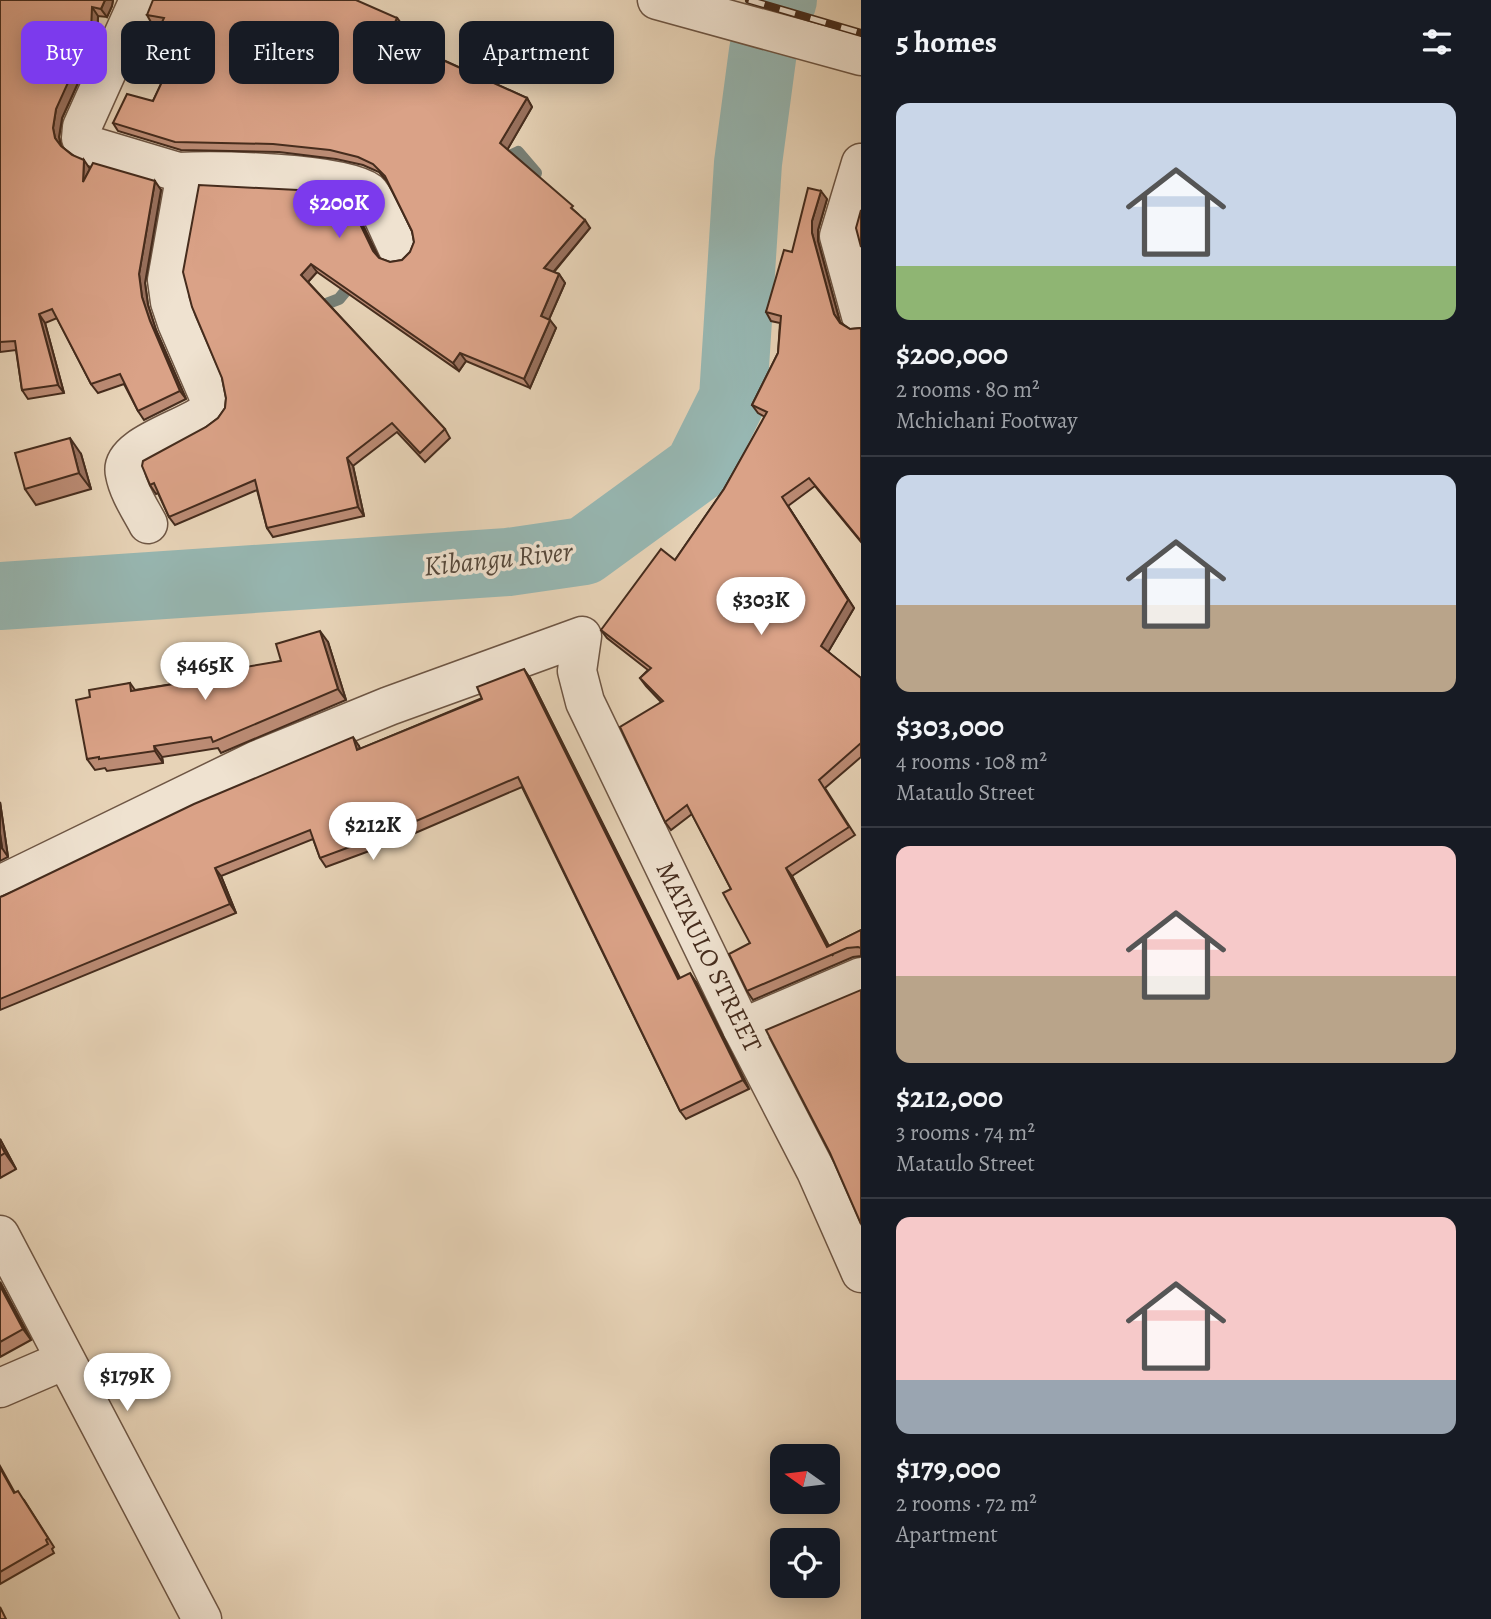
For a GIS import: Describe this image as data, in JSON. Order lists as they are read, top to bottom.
{
  "streets": {
    "street": ["MATAULO STREET"]
  },
  "water": ["Kibangu River"],
  "north": "left",
  "page": {
    "heading": "5 homes",
    "chip": [
      "Buy",
      "Rent",
      "Filters",
      "New",
      "Apartment"
    ],
    "list": [
      {
        "name": "$200,000",
        "note": "2 rooms · 80 m² · Mchichani Footway"
      },
      {
        "name": "$303,000",
        "note": "4 rooms · 108 m² · Mataulo Street"
      },
      {
        "name": "$212,000",
        "note": "3 rooms · 74 m² · Mataulo Street"
      },
      {
        "name": "$179,000",
        "note": "2 rooms · 72 m² · Apartment"
      }
    ],
    "price": [
      "$200K",
      "$303K",
      "$465K",
      "$212K",
      "$179K"
    ]
  }
}
